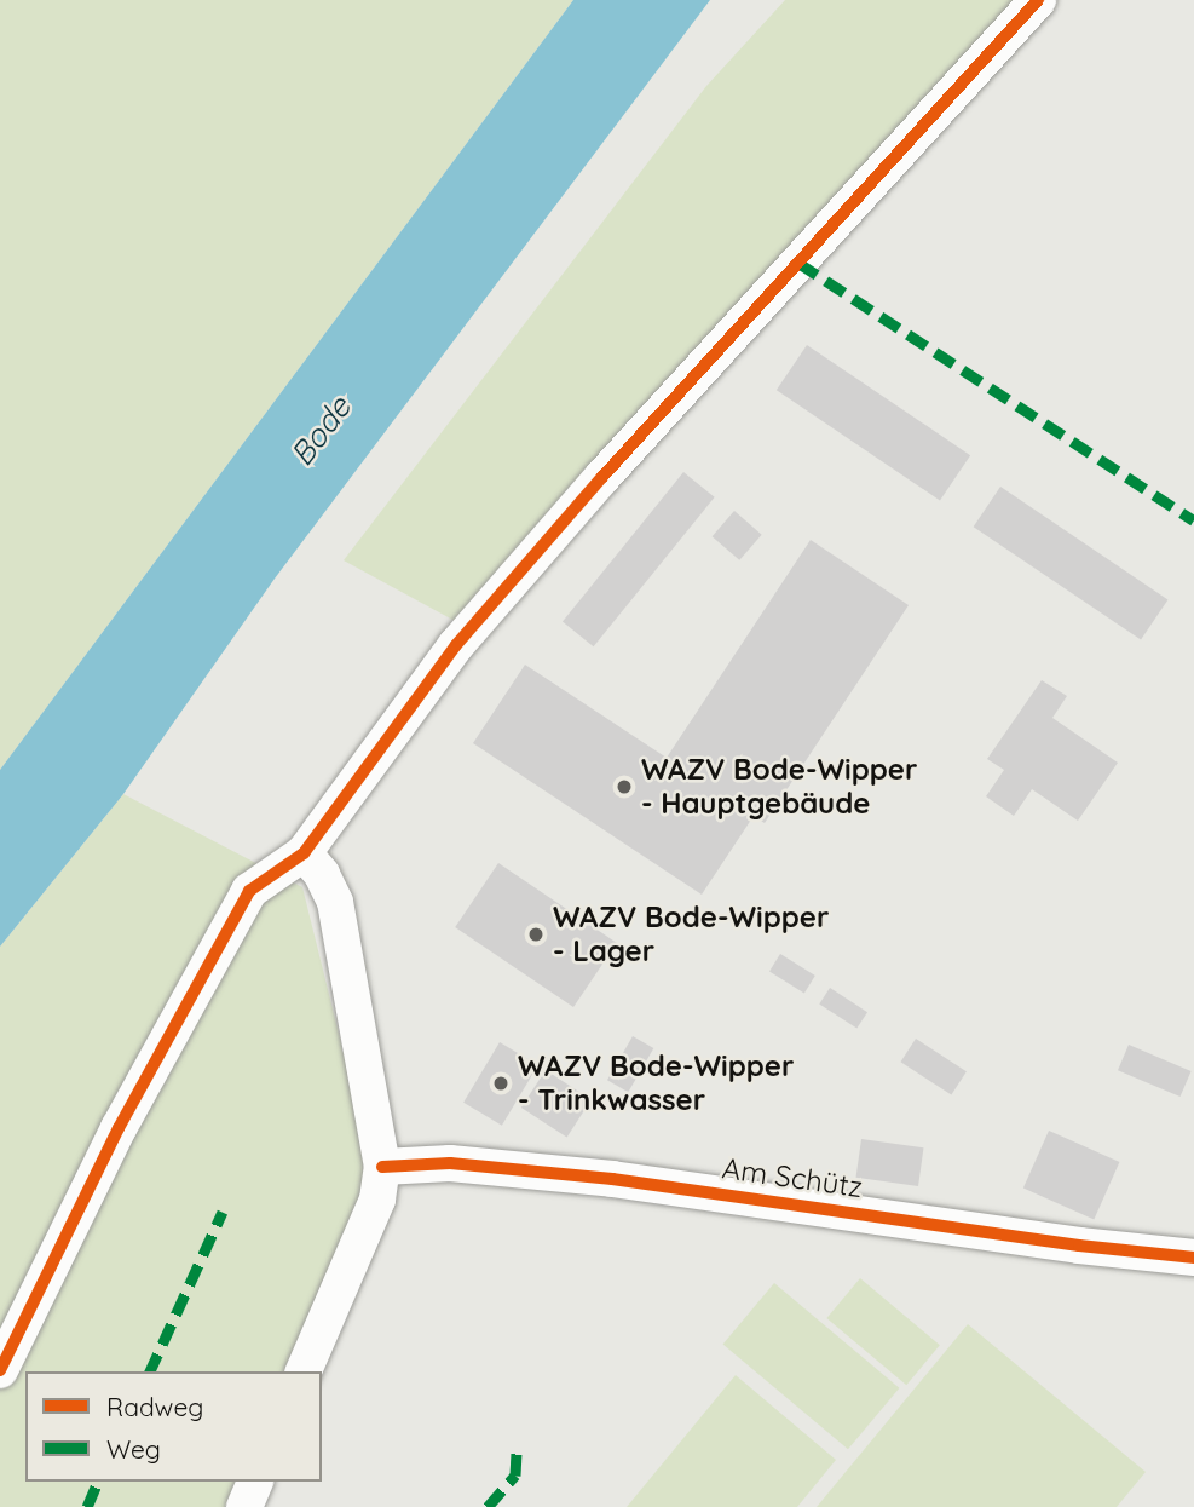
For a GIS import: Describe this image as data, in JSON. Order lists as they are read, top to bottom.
{
  "streets": {
    "street": ["Am Schütz"]
  },
  "water": ["Bode"],
  "places": ["WAZV Bode-Wipper - Hauptgebäude", "WAZV Bode-Wipper - Lager", "WAZV Bode-Wipper - Trinkwasser"],
  "legend": ["Radweg", "Weg"]
}
